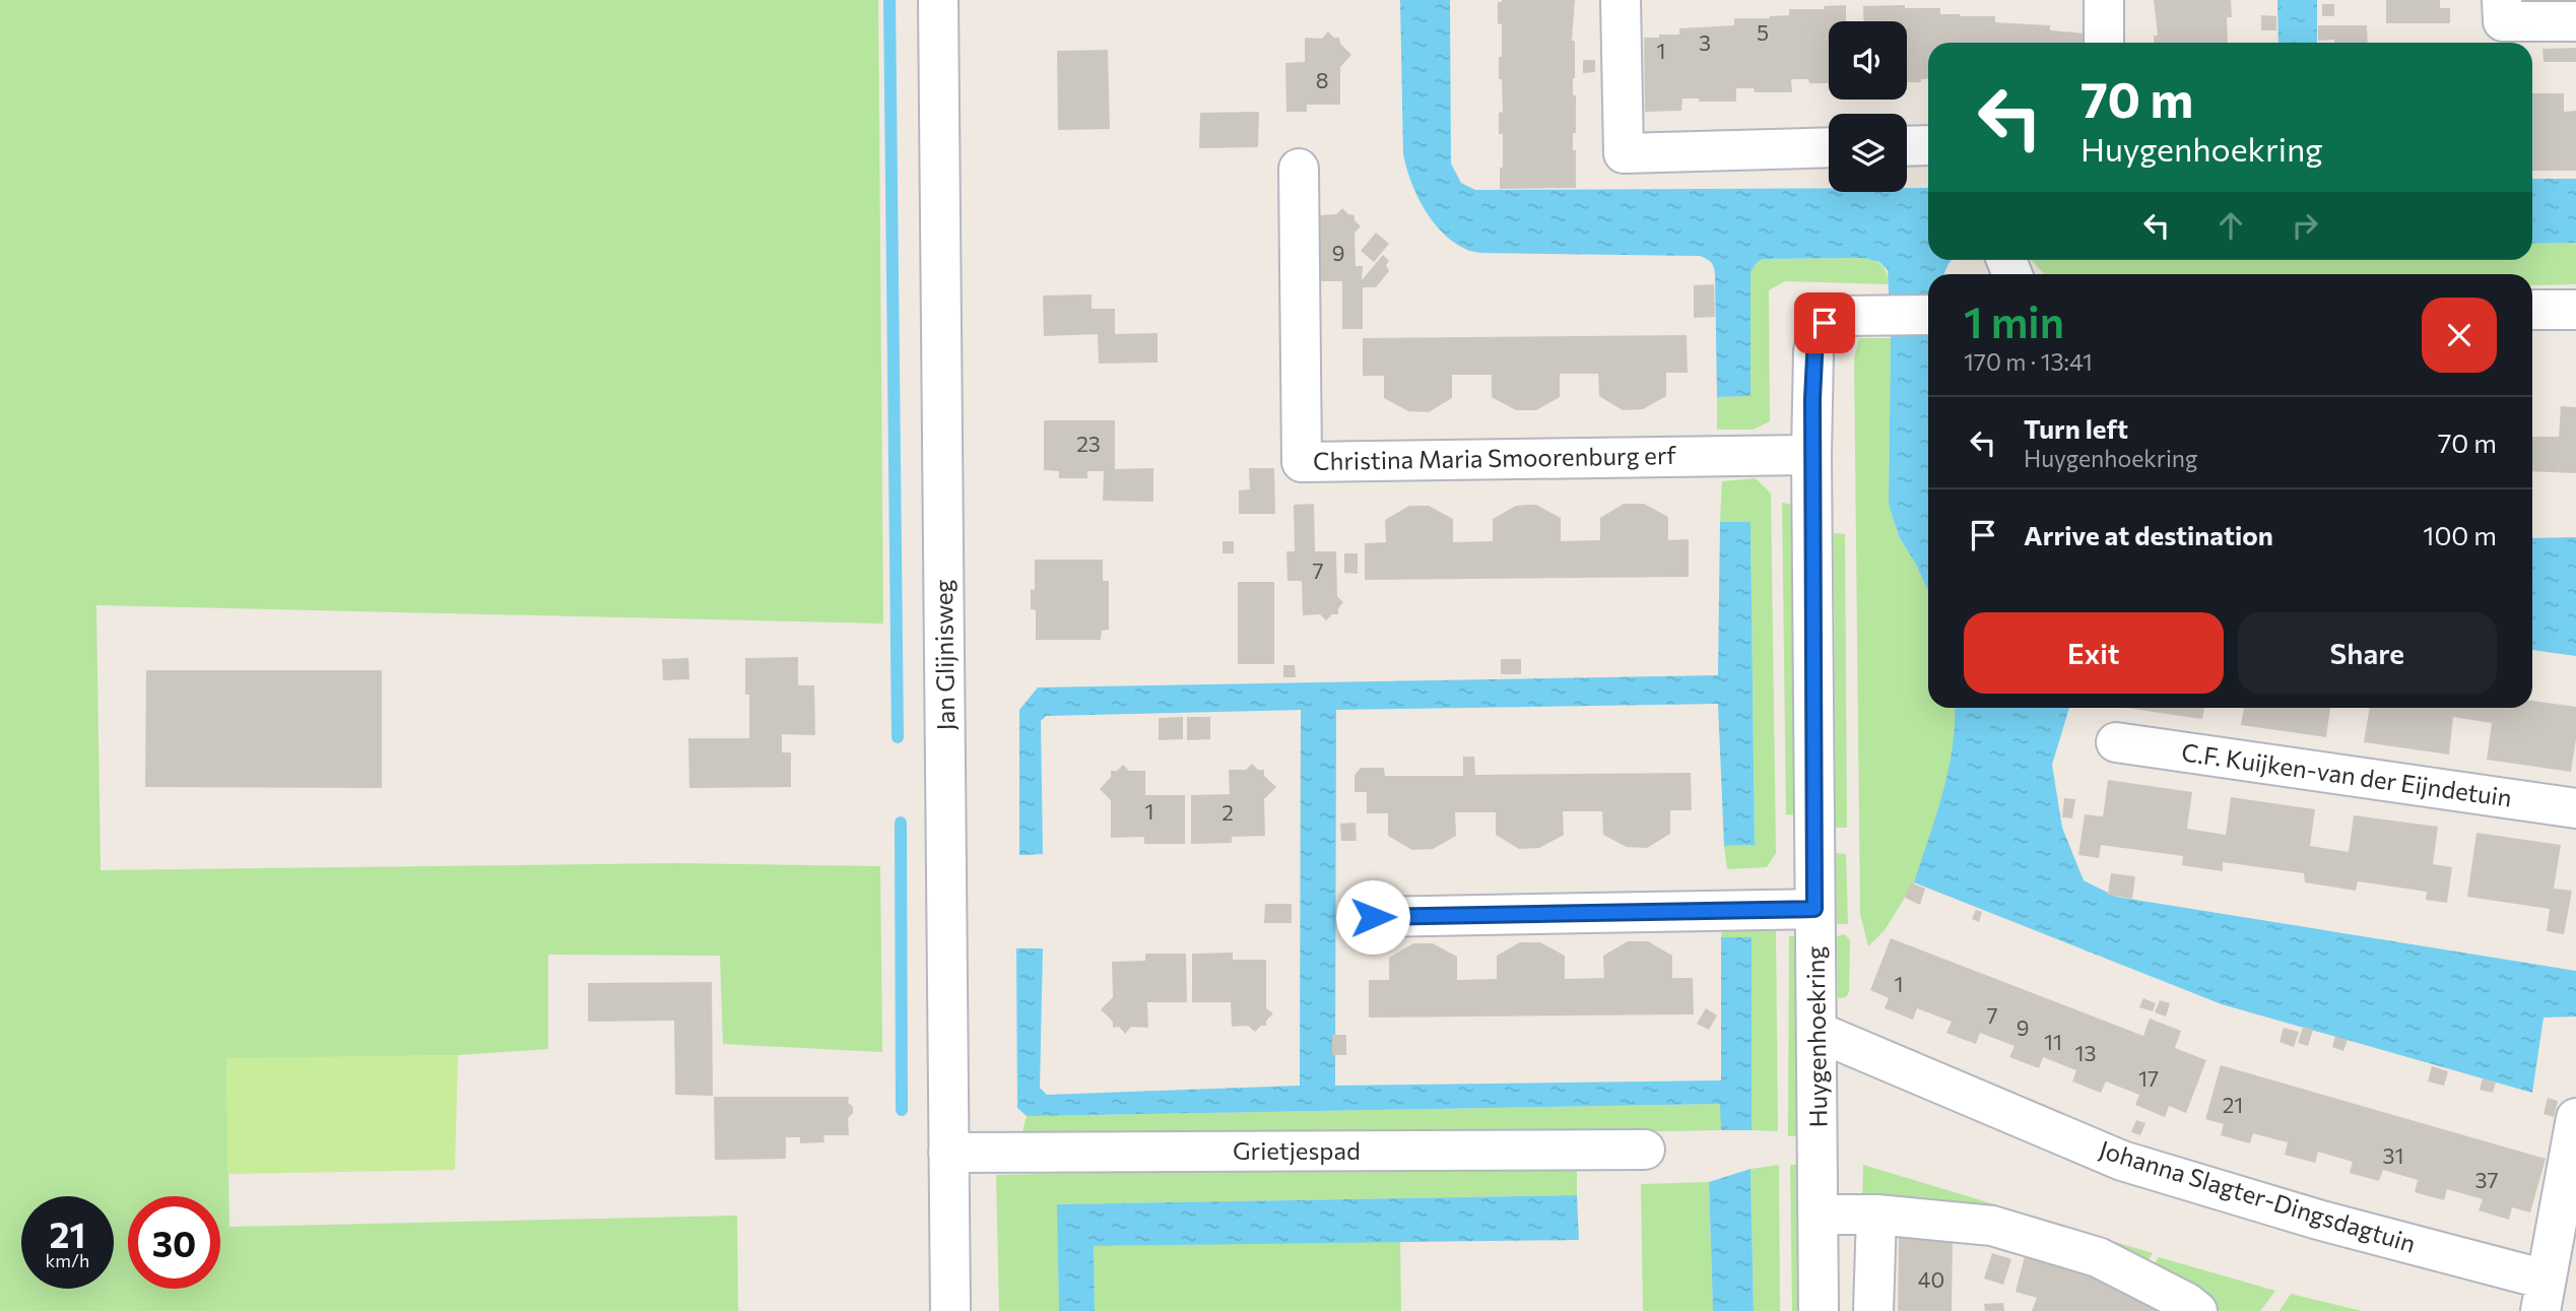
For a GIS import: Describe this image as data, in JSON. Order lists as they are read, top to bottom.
{
  "streets": {
    "street": [
      "Christina Maria Smoorenburg erf",
      "Jan Glijnisweg",
      "C.F. Kuijken-van der Eijndetuin",
      "Huygenhoekring",
      "Grietjespad",
      "Johanna Slagter-Dingsdagtuin"
    ]
  },
  "crossings": [
    ["Christina Maria Smoorenburg erf", "Huygenhoekring"],
    ["Jan Glijnisweg", "Grietjespad"],
    ["Huygenhoekring", "Johanna Slagter-Dingsdagtuin"]
  ],
  "house_numbers": [
    "5",
    "3",
    "1",
    "8",
    "9",
    "23",
    "7",
    "1",
    "2",
    "1",
    "7",
    "9",
    "11",
    "13",
    "17",
    "21",
    "31",
    "37",
    "40"
  ],
  "page": {
    "turn": ["70 m", "Huygenhoekring"],
    "heading": ["1 min", "170 m · 13:41"],
    "list": [
      {
        "name": "Turn left",
        "note": "Huygenhoekring",
        "value": "70 m"
      },
      {
        "name": "Arrive at destination",
        "value": "100 m"
      }
    ],
    "buttons": ["Exit", "Share"],
    "speed": "21 km/h",
    "limit": "30"
  }
}
